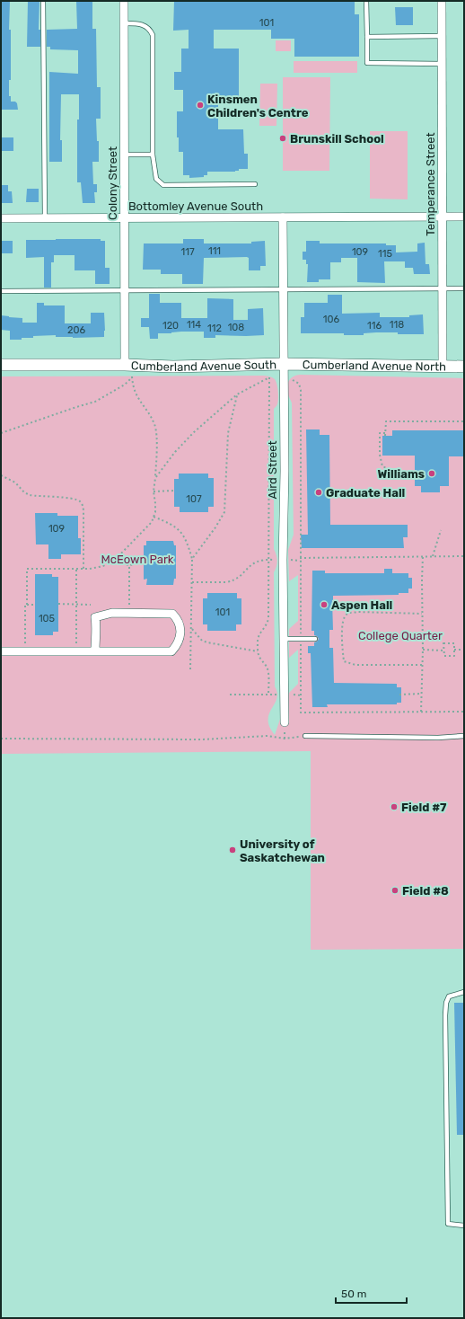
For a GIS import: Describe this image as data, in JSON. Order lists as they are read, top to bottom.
{
  "streets": {
    "main road": ["Cumberland Avenue South", "Cumberland Avenue North"],
    "street": [
      "Colony Street",
      "Temperance Street",
      "Bottomley Avenue South",
      "Aird Street"
    ]
  },
  "crossings": [
    ["Colony Street", "Bottomley Avenue South"],
    ["Colony Street", "Cumberland Avenue South"],
    ["Temperance Street", "Bottomley Avenue South"],
    ["Temperance Street", "Cumberland Avenue North"],
    ["Bottomley Avenue South", "Aird Street"],
    ["Cumberland Avenue South", "Cumberland Avenue North"],
    ["Cumberland Avenue South", "Aird Street"],
    ["Cumberland Avenue North", "Aird Street"]
  ],
  "parks": ["McEown Park", "College Quarter"],
  "places": [
    "Kinsmen Children's Centre",
    "Brunskill School",
    "Williams",
    "Graduate Hall",
    "Aspen Hall",
    "Field #7",
    "University of Saskatchewan",
    "Field #8"
  ],
  "house_numbers": [
    "101",
    "111",
    "117",
    "109",
    "115",
    "106",
    "114",
    "118",
    "120",
    "116",
    "108",
    "112",
    "206",
    "107",
    "109",
    "101",
    "105"
  ],
  "scale_bar": "50 m"
}
